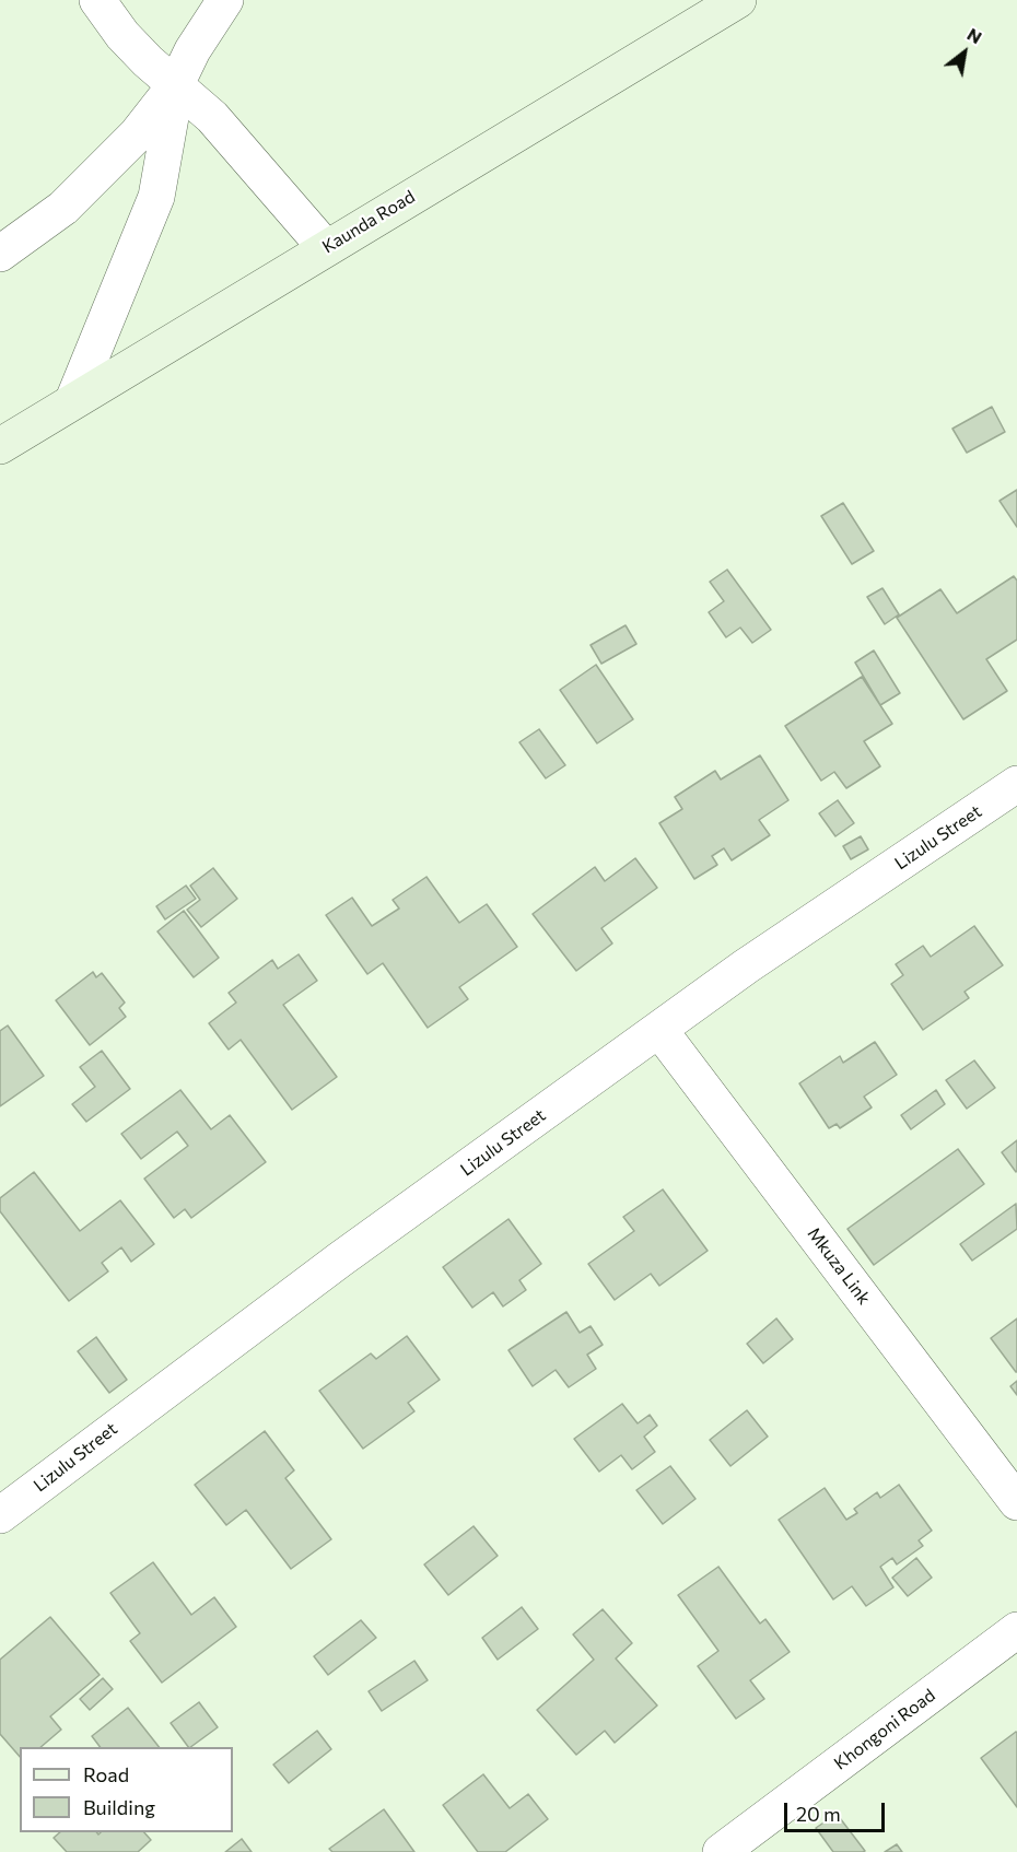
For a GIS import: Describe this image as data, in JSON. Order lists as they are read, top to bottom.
{
  "streets": {
    "main road": ["Kaunda Road"],
    "street": ["Lizulu Street", "Mkuza Link", "Khongoni Road"]
  },
  "crossings": [
    ["Lizulu Street", "Mkuza Link"]
  ],
  "legend": ["Road", "Building"],
  "scale_bar": "20 m",
  "north": "top right"
}
